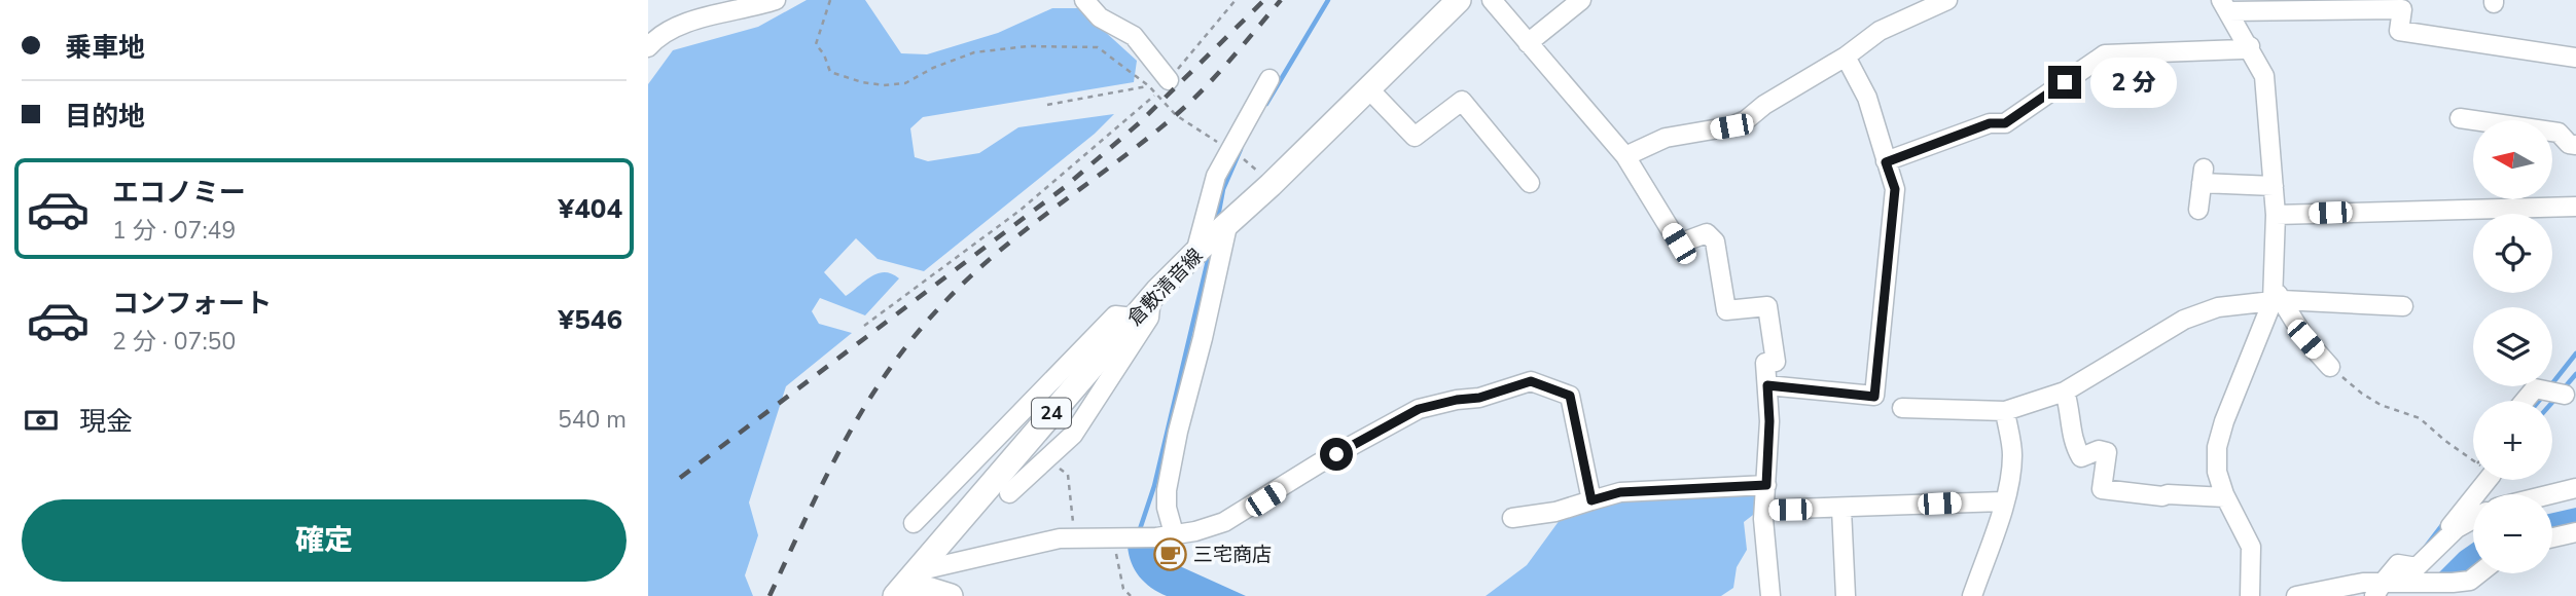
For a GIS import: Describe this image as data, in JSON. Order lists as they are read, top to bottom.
{
  "streets": {
    "main road": ["倉敷清音線", "24"]
  },
  "places": {
    "cafe": ["三宅商店"]
  },
  "north": "left",
  "page": {
    "banner": ["乗車地", "目的地"],
    "bubble": "2 分",
    "map_buttons": ["+", "−"],
    "list": [
      {
        "name": "エコノミー",
        "note": "1 分 · 07:49",
        "value": "¥404"
      },
      {
        "name": "コンフォート",
        "note": "2 分 · 07:50",
        "value": "¥546"
      }
    ],
    "pay": ["現金", "540 m"],
    "buttons": "確定"
  }
}
